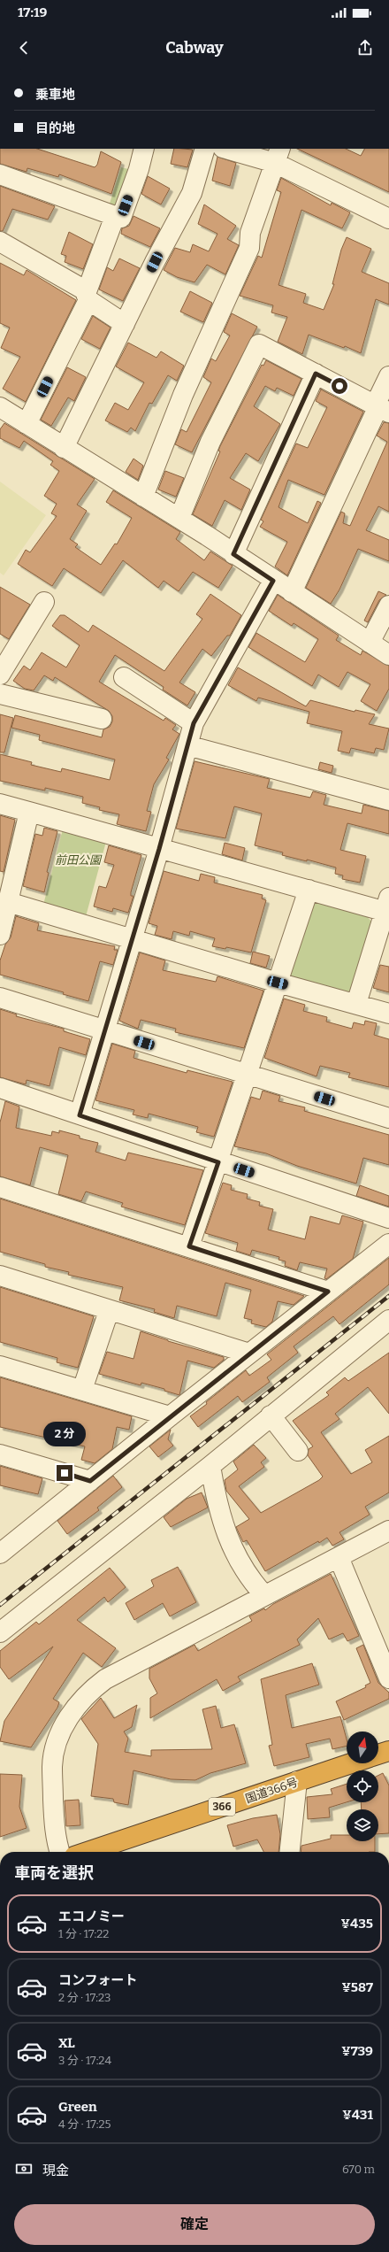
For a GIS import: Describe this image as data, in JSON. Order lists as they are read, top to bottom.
{
  "streets": {
    "highway": ["国道366号", "366"]
  },
  "parks": ["前田公園"],
  "north": "top",
  "page": {
    "status": "17:19",
    "header": "Cabway",
    "banner": ["乗車地", "目的地"],
    "bubble": "2 分",
    "heading": "車両を選択",
    "list": [
      {
        "name": "エコノミー",
        "note": "1 分 · 17:22",
        "value": "¥435"
      },
      {
        "name": "コンフォート",
        "note": "2 分 · 17:23",
        "value": "¥587"
      },
      {
        "name": "XL",
        "note": "3 分 · 17:24",
        "value": "¥739"
      },
      {
        "name": "Green",
        "note": "4 分 · 17:25",
        "value": "¥431"
      }
    ],
    "pay": ["現金", "670 m"],
    "buttons": "確定"
  }
}
